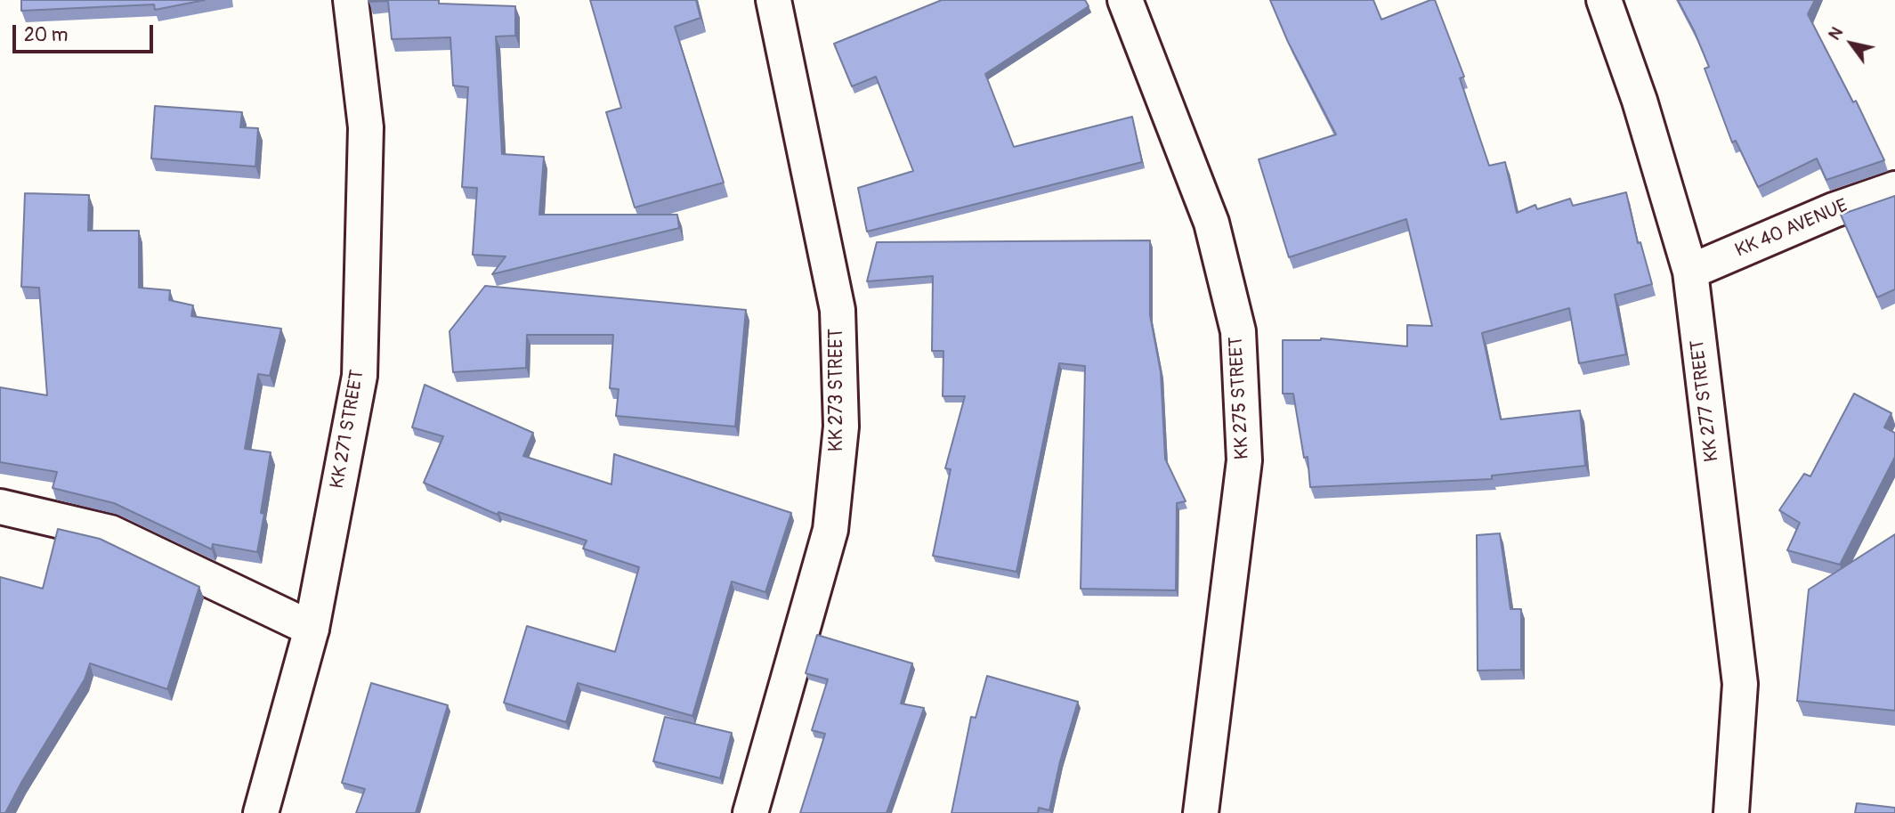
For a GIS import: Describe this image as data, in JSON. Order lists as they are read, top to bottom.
{
  "streets": {
    "street": [
      "KK 40 AVENUE",
      "KK 273 STREET",
      "KK 275 STREET",
      "KK 277 STREET",
      "KK 271 STREET"
    ]
  },
  "crossings": [
    ["KK 40 AVENUE", "KK 277 STREET"]
  ],
  "scale_bar": "20 m",
  "north": "top left"
}
